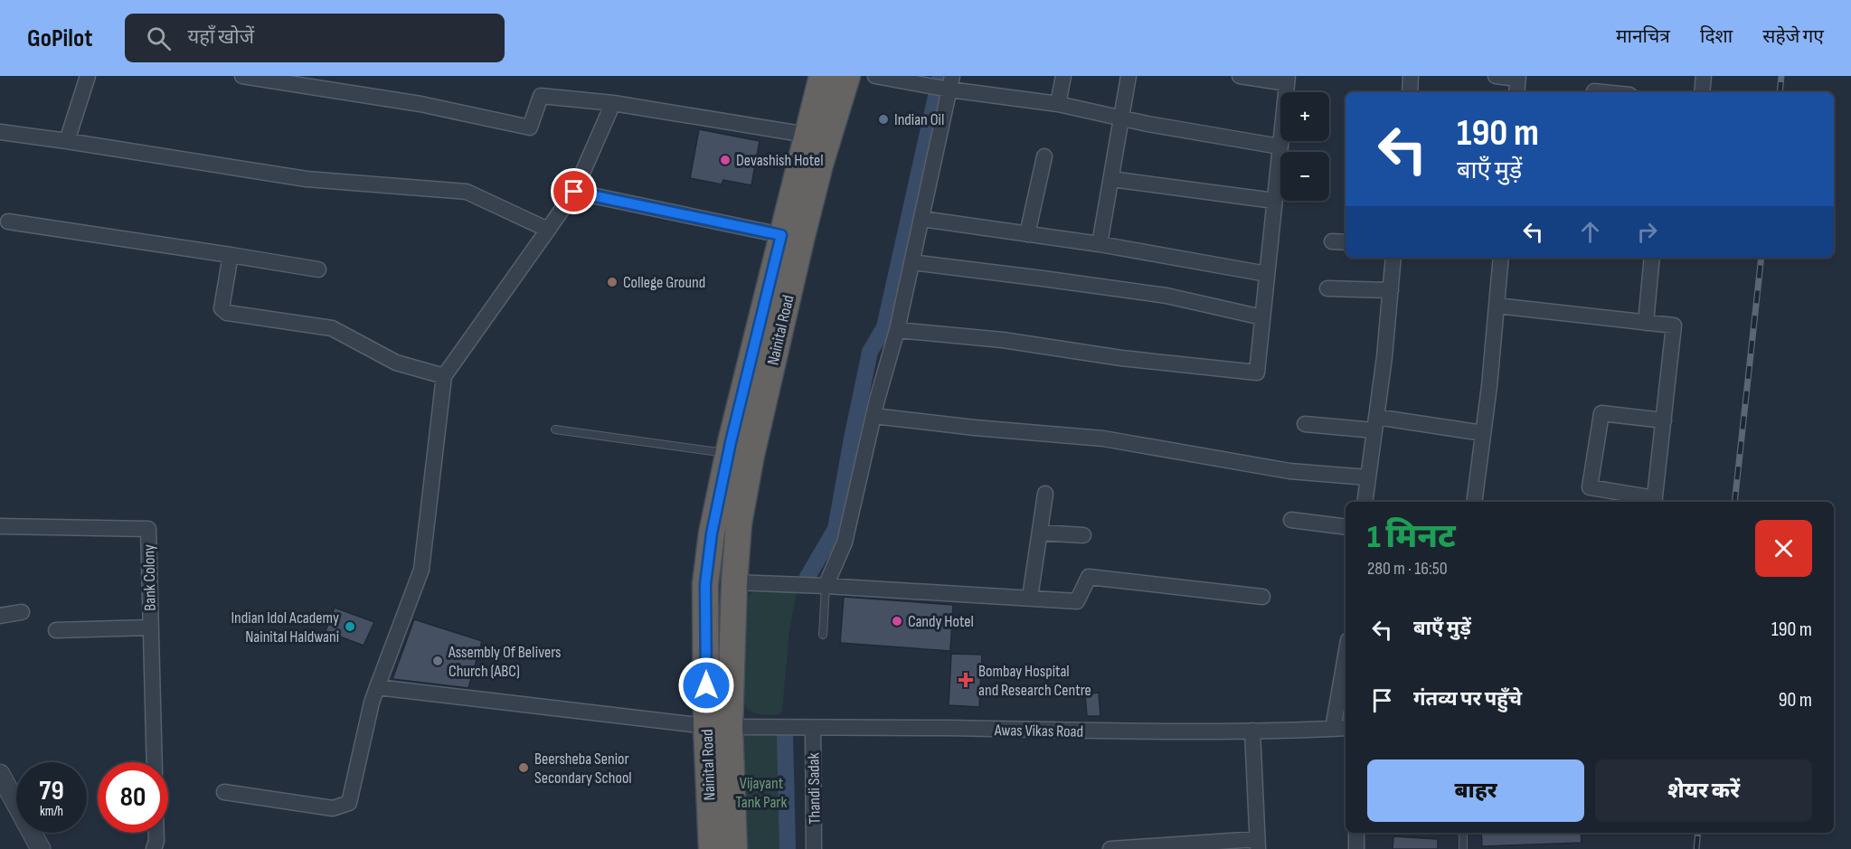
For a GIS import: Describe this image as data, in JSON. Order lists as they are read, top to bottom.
{
  "streets": {
    "highway": ["Nainital Road"],
    "street": ["Bank Colony", "Awas Vikas Road", "Thandi Sadak"]
  },
  "crossings": [
    ["Nainital Road", "Awas Vikas Road"],
    ["Awas Vikas Road", "Thandi Sadak"]
  ],
  "parks": ["Vijayant Tank Park"],
  "places": {
    "other": [
      "Indian Oil",
      "Devashish Hotel",
      "College Ground",
      "Candy Hotel",
      "Indian Idol Academy Nainital Haldwani",
      "Assembly Of Belivers Church (ABC)",
      "Beersheba Senior Secondary School"
    ],
    "health": ["Bombay Hospital and Research Centre"]
  },
  "page": {
    "header": "GoPilot",
    "search": "यहाँ खोजें",
    "nav": ["मानचित्र", "दिशा", "सहेजे गए"],
    "map_buttons": ["+", "−"],
    "turn": ["190 m", "बाएँ मुड़ें"],
    "heading": ["1 मिनट", "280 m · 16:50"],
    "list": [
      {
        "name": "बाएँ मुड़ें",
        "value": "190 m"
      },
      {
        "name": "गंतव्य पर पहुँचे",
        "value": "90 m"
      }
    ],
    "buttons": ["बाहर", "शेयर करें"],
    "speed": "79 km/h",
    "limit": "80"
  }
}
